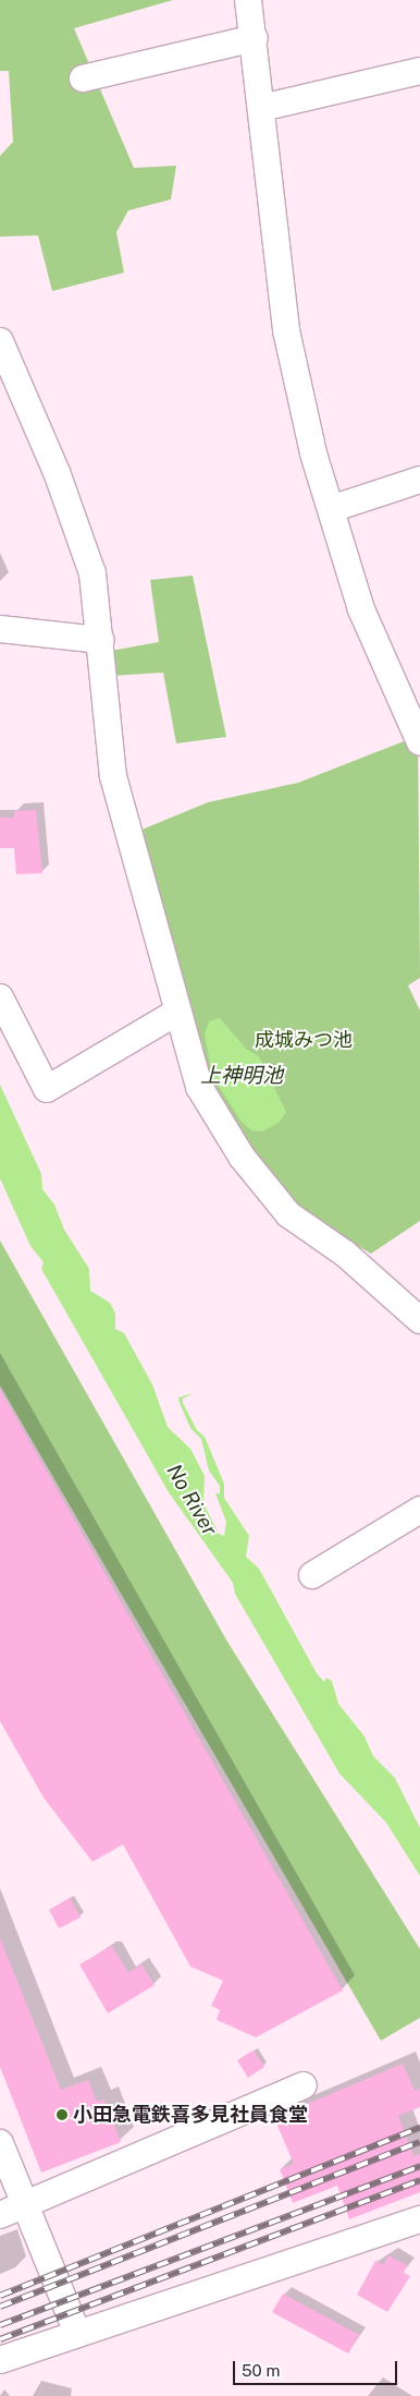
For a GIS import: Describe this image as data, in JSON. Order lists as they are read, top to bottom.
{
  "water": ["上神明池", "No River"],
  "parks": ["成城みつ池"],
  "places": ["小田急電鉄喜多見社員食堂"],
  "scale_bar": "50 m"
}
